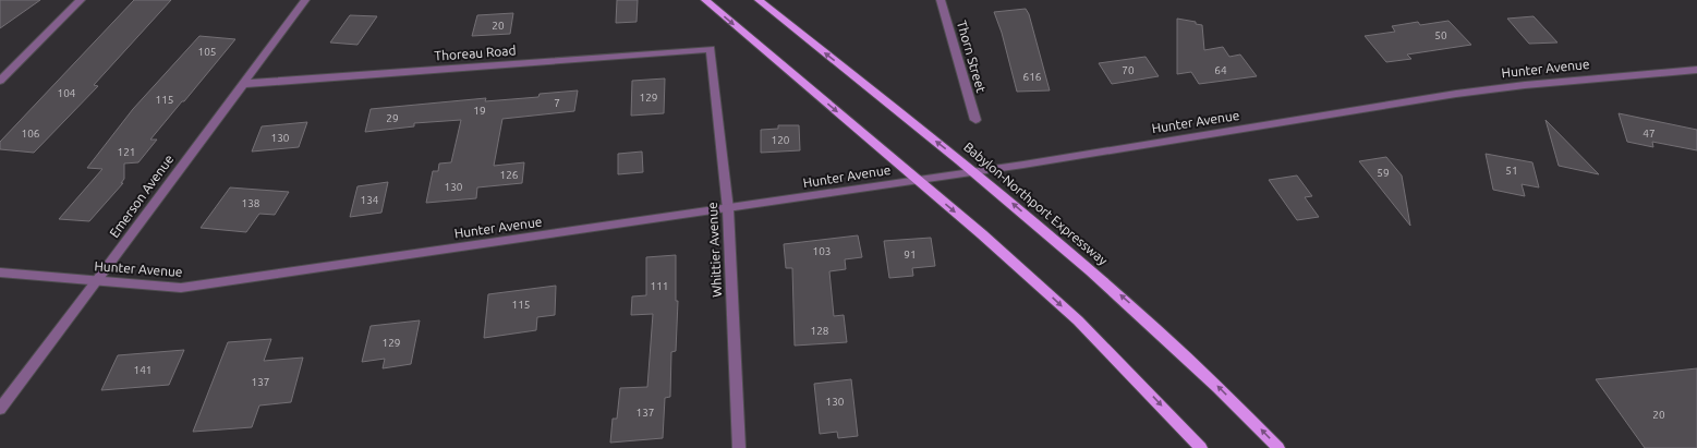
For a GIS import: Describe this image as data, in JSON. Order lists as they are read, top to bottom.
{
  "streets": {
    "main road": ["Babylon-Northport Expressway"],
    "street": [
      "Thoreau Road",
      "Thorn Street",
      "Hunter Avenue",
      "Emerson Avenue",
      "Whittier Avenue"
    ]
  },
  "crossings": [
    ["Thoreau Road", "Emerson Avenue"],
    ["Thoreau Road", "Whittier Avenue"],
    ["Hunter Avenue", "Emerson Avenue"],
    ["Hunter Avenue", "Babylon-Northport Expressway"],
    ["Hunter Avenue", "Whittier Avenue"]
  ],
  "house_numbers": [
    "20",
    "50",
    "105",
    "70",
    "64",
    "616",
    "104",
    "129",
    "115",
    "7",
    "19",
    "29",
    "106",
    "47",
    "130",
    "120",
    "121",
    "51",
    "59",
    "126",
    "130",
    "134",
    "138",
    "103",
    "91",
    "111",
    "115",
    "128",
    "129",
    "141",
    "137",
    "130",
    "137",
    "20"
  ]
}
